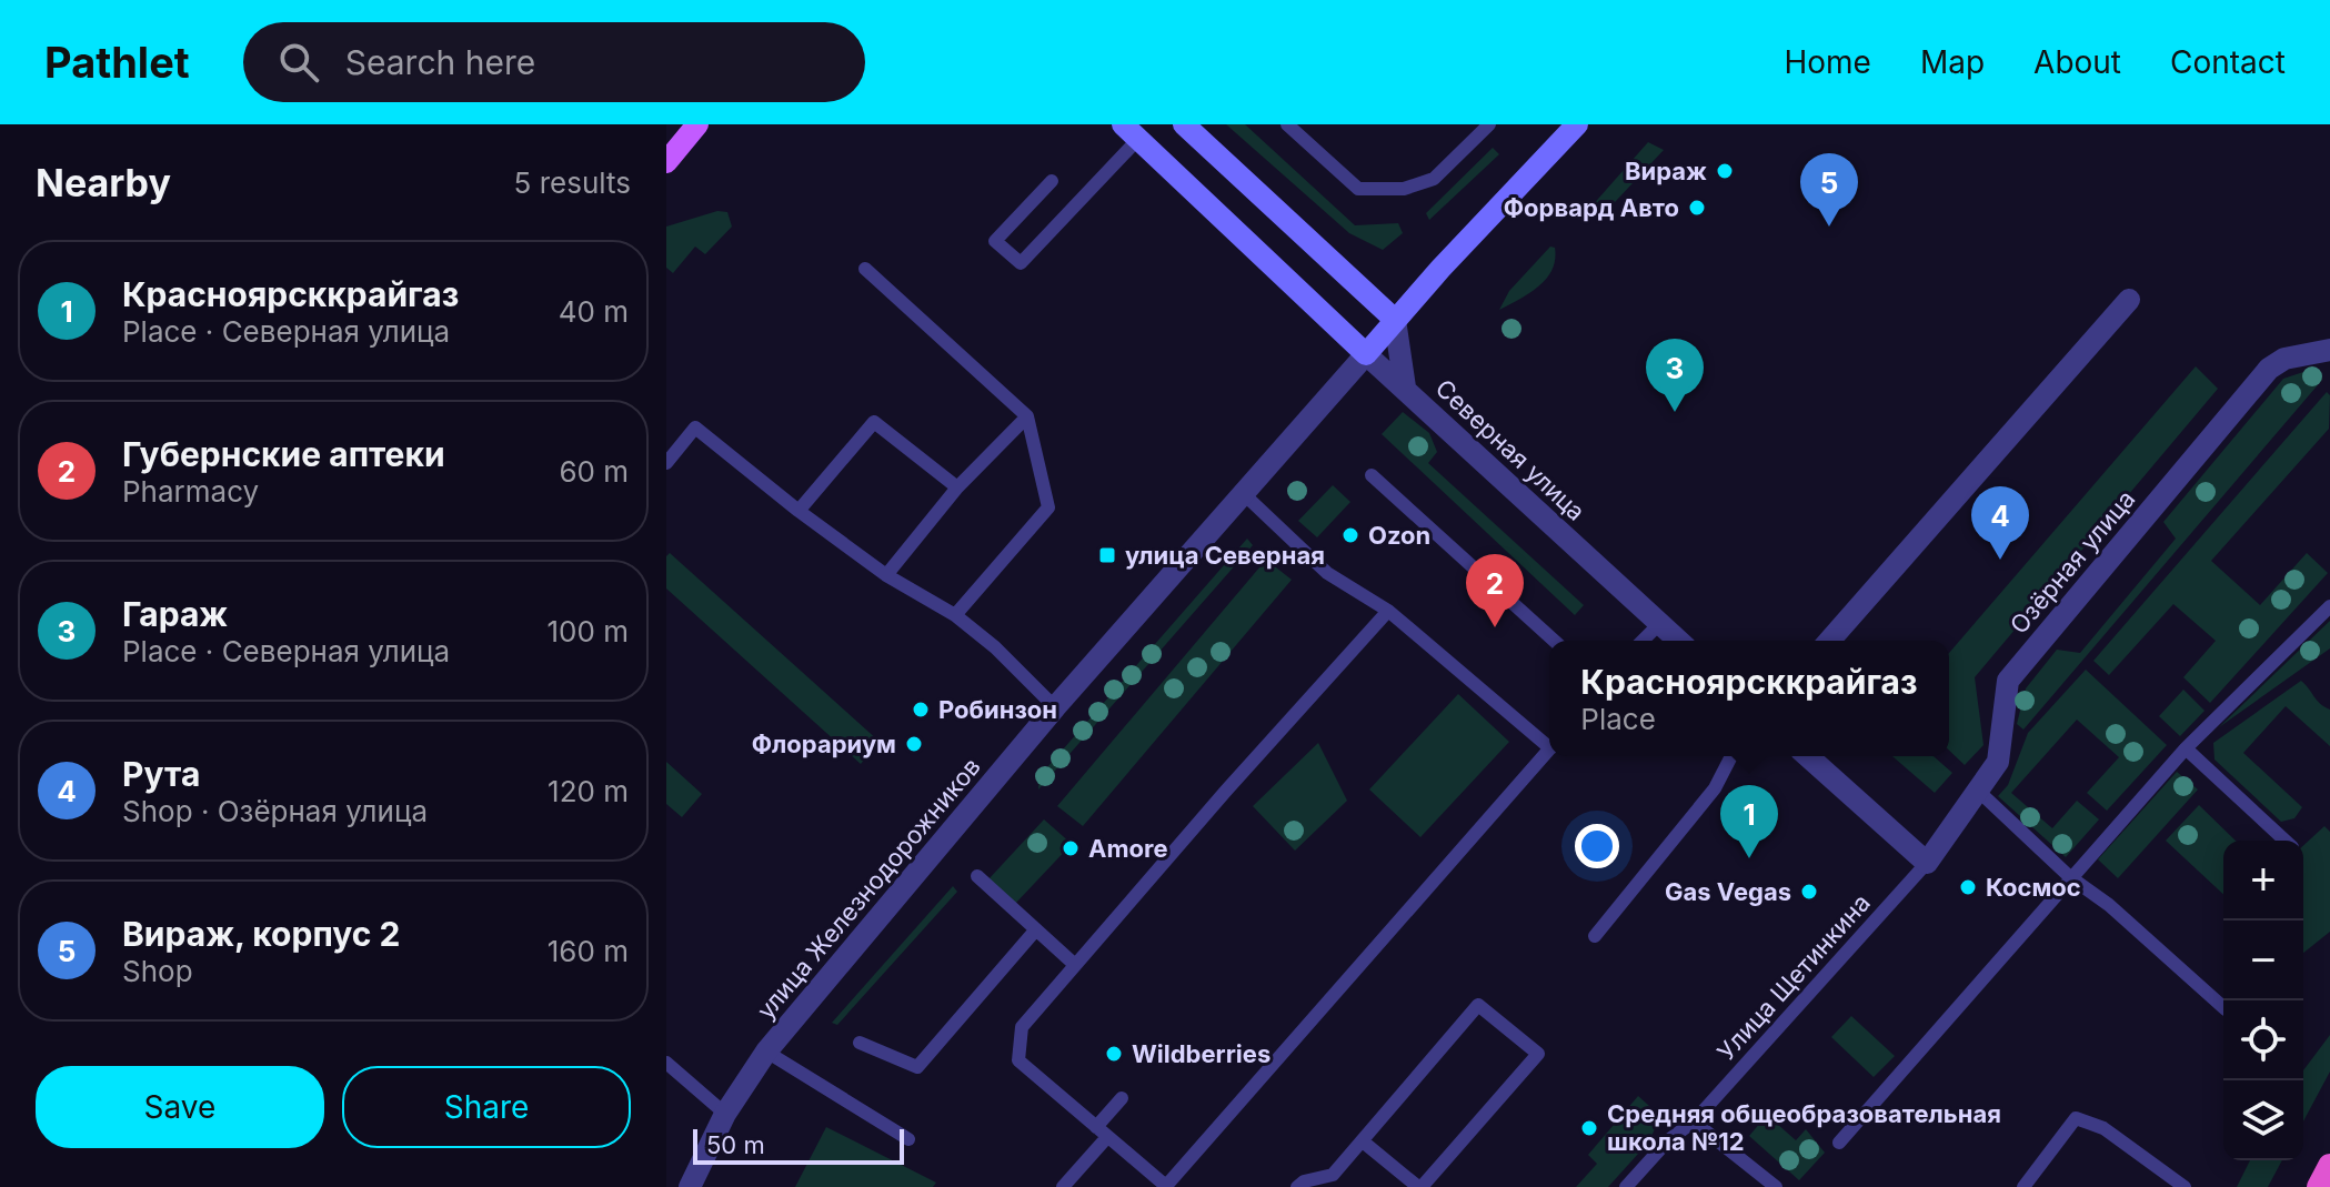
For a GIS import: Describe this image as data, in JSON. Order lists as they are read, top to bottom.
{
  "streets": {
    "main road": ["улица Железнодорожников"],
    "street": ["Северная улица", "Озёрная улица"],
    "lane": ["Улица Щетинкина"]
  },
  "crossings": [
    ["Северная улица", "улица Железнодорожников"],
    ["Озёрная улица", "Улица Щетинкина"]
  ],
  "places": {
    "other": [
      "Вираж",
      "Форвард Авто",
      "Ozon",
      "Робинзон",
      "Флорариум",
      "Amore",
      "Космос",
      "Gas Vegas",
      "Wildberries",
      "Средняя общеобразовательная школа №12"
    ],
    "transit": ["улица Северная"]
  },
  "scale_bar": "50 m",
  "page": {
    "header": "Pathlet",
    "search": "Search here",
    "nav": [
      "Home",
      "Map",
      "About",
      "Contact"
    ],
    "heading": ["Nearby", "5 results"],
    "pins": [
      "5",
      "3",
      "4",
      "2",
      "1"
    ],
    "list": [
      {
        "mark": "1",
        "name": "Красноярсккрайгаз",
        "note": "Place · Северная улица",
        "value": "40 m"
      },
      {
        "mark": "2",
        "name": "Губернские аптеки",
        "note": "Pharmacy",
        "value": "60 m"
      },
      {
        "mark": "3",
        "name": "Гараж",
        "note": "Place · Северная улица",
        "value": "100 m"
      },
      {
        "mark": "4",
        "name": "Рута",
        "note": "Shop · Озёрная улица",
        "value": "120 m"
      },
      {
        "mark": "5",
        "name": "Вираж, корпус 2",
        "note": "Shop",
        "value": "160 m"
      }
    ],
    "popup": ["Красноярсккрайгаз", "Place"],
    "map_buttons": ["+", "−"],
    "buttons": ["Save", "Share"],
    "scale": "50 m"
  }
}
